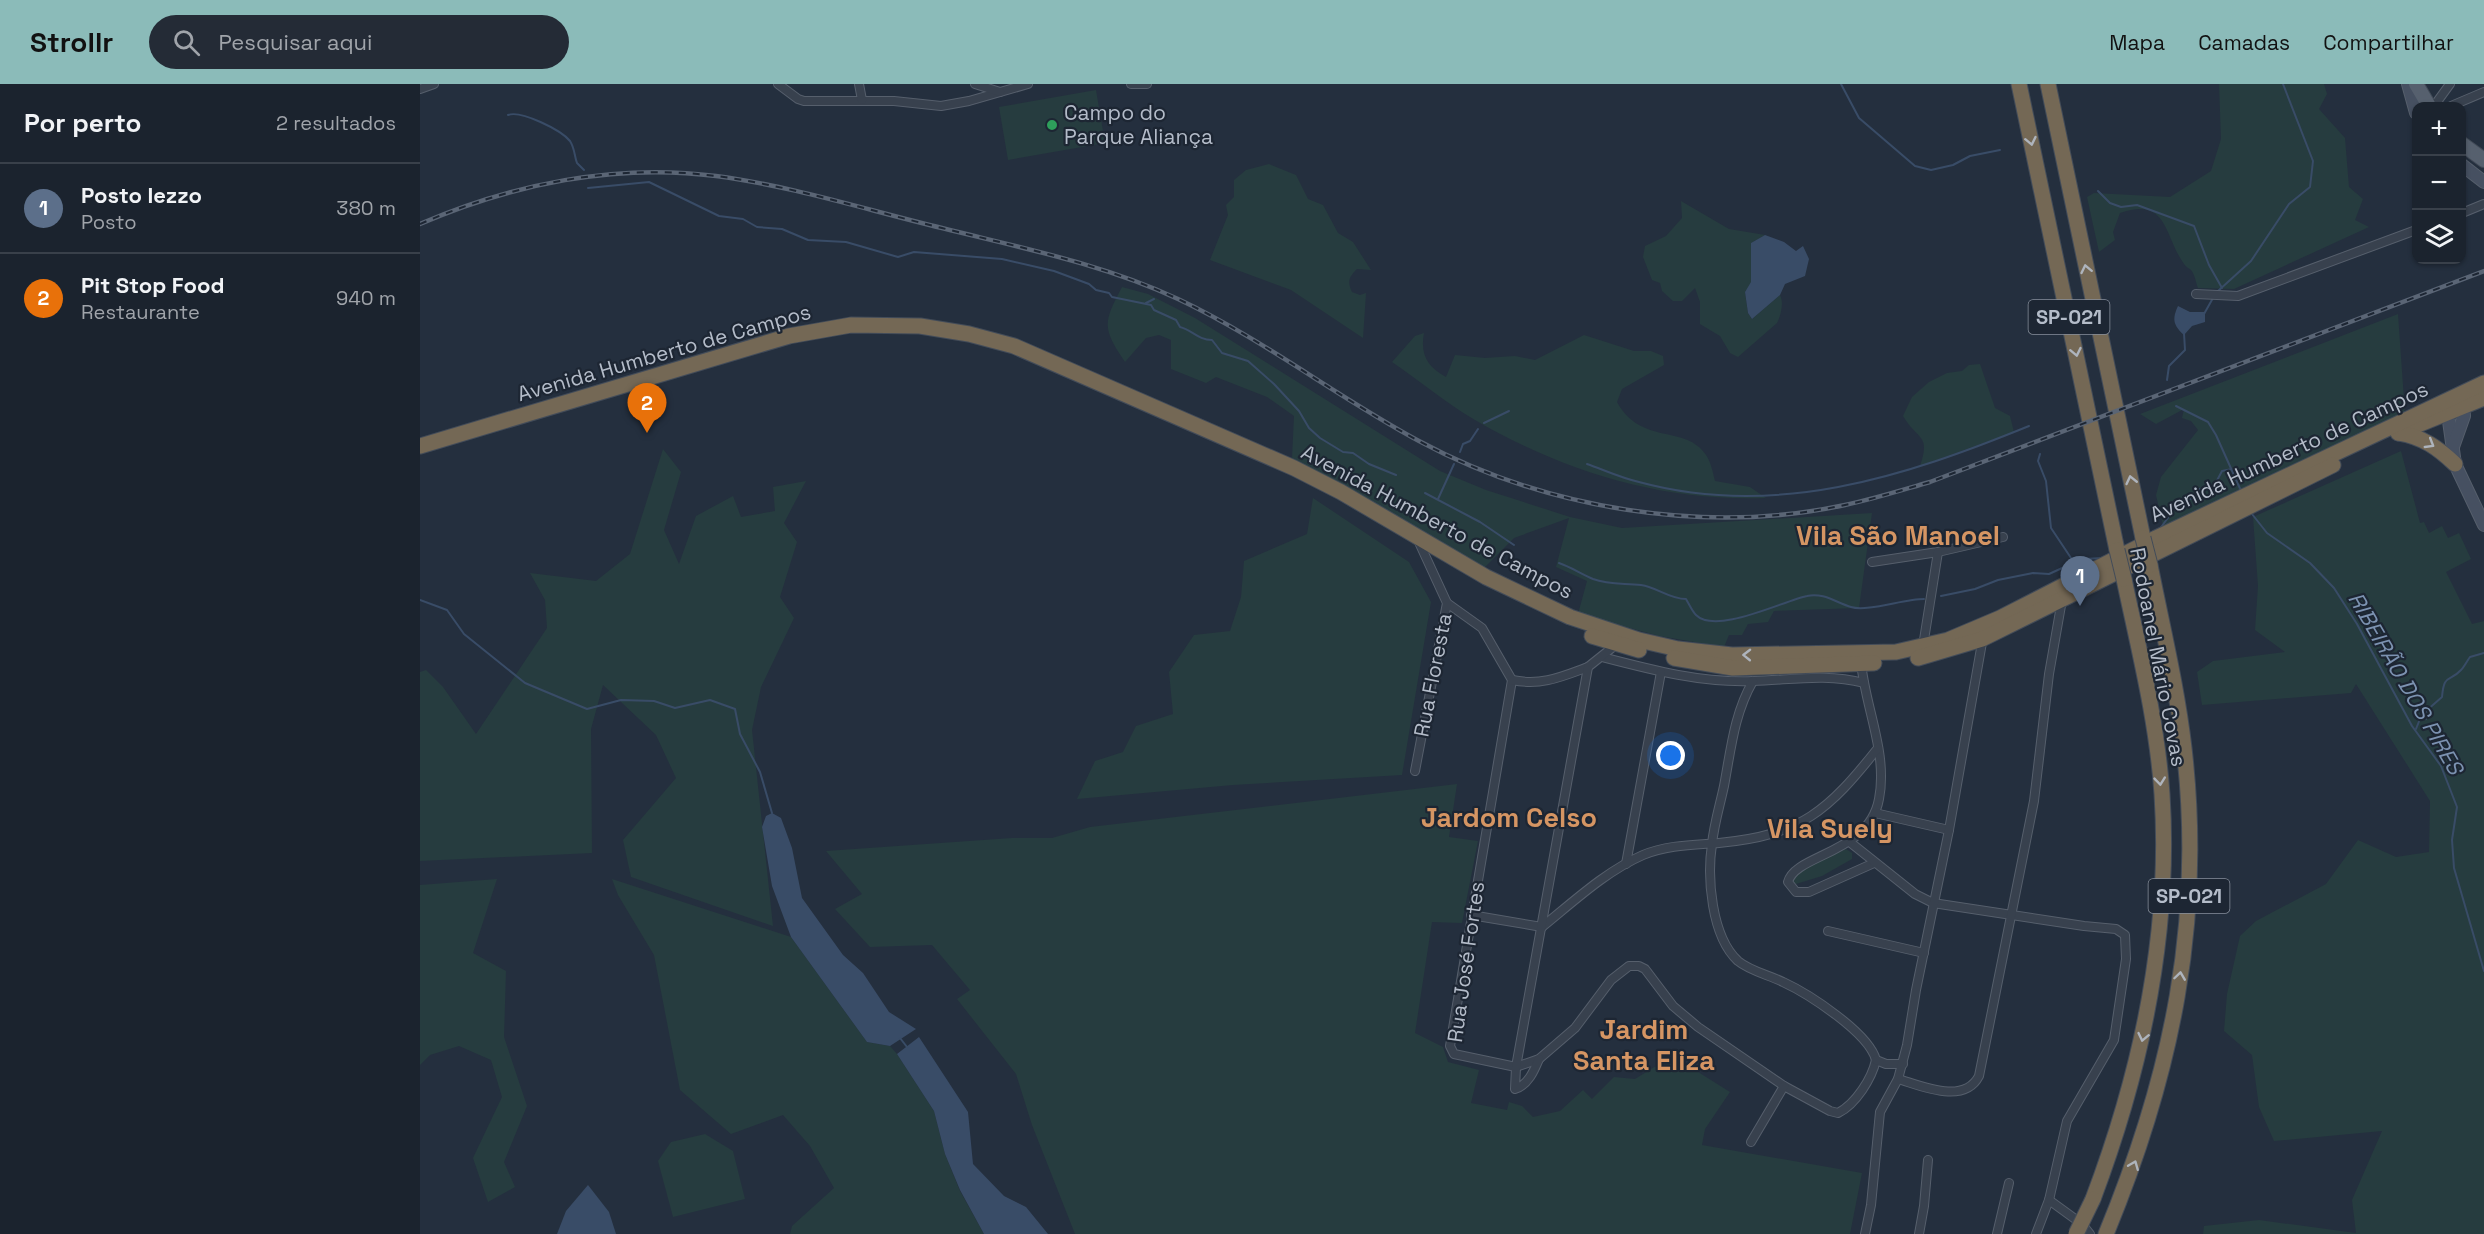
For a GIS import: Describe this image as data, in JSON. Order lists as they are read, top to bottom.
{
  "streets": {
    "highway": ["SP-021", "Avenida Humberto de Campos", "Rodoanel Mário Covas"],
    "street": ["Rua Floresta", "Rua José Fortes"]
  },
  "crossings": [
    ["Avenida Humberto de Campos", "Rua Floresta"]
  ],
  "districts": [
    "Vila São Manoel",
    "Jardom Celso",
    "Vila Suely",
    "Jardim Santa Eliza"
  ],
  "water": ["RIBEIRÃO DOS PIRES"],
  "places": ["Campo do Parque Aliança"],
  "page": {
    "header": "Strollr",
    "search": "Pesquisar aqui",
    "nav": ["Mapa", "Camadas", "Compartilhar"],
    "heading": ["Por perto", "2 resultados"],
    "map_buttons": ["+", "−"],
    "list": [
      {
        "mark": "1",
        "name": "Posto Iezzo",
        "note": "Posto",
        "value": "380 m"
      },
      {
        "mark": "2",
        "name": "Pit Stop Food",
        "note": "Restaurante",
        "value": "940 m"
      }
    ],
    "pins": ["2", "1"]
  }
}
